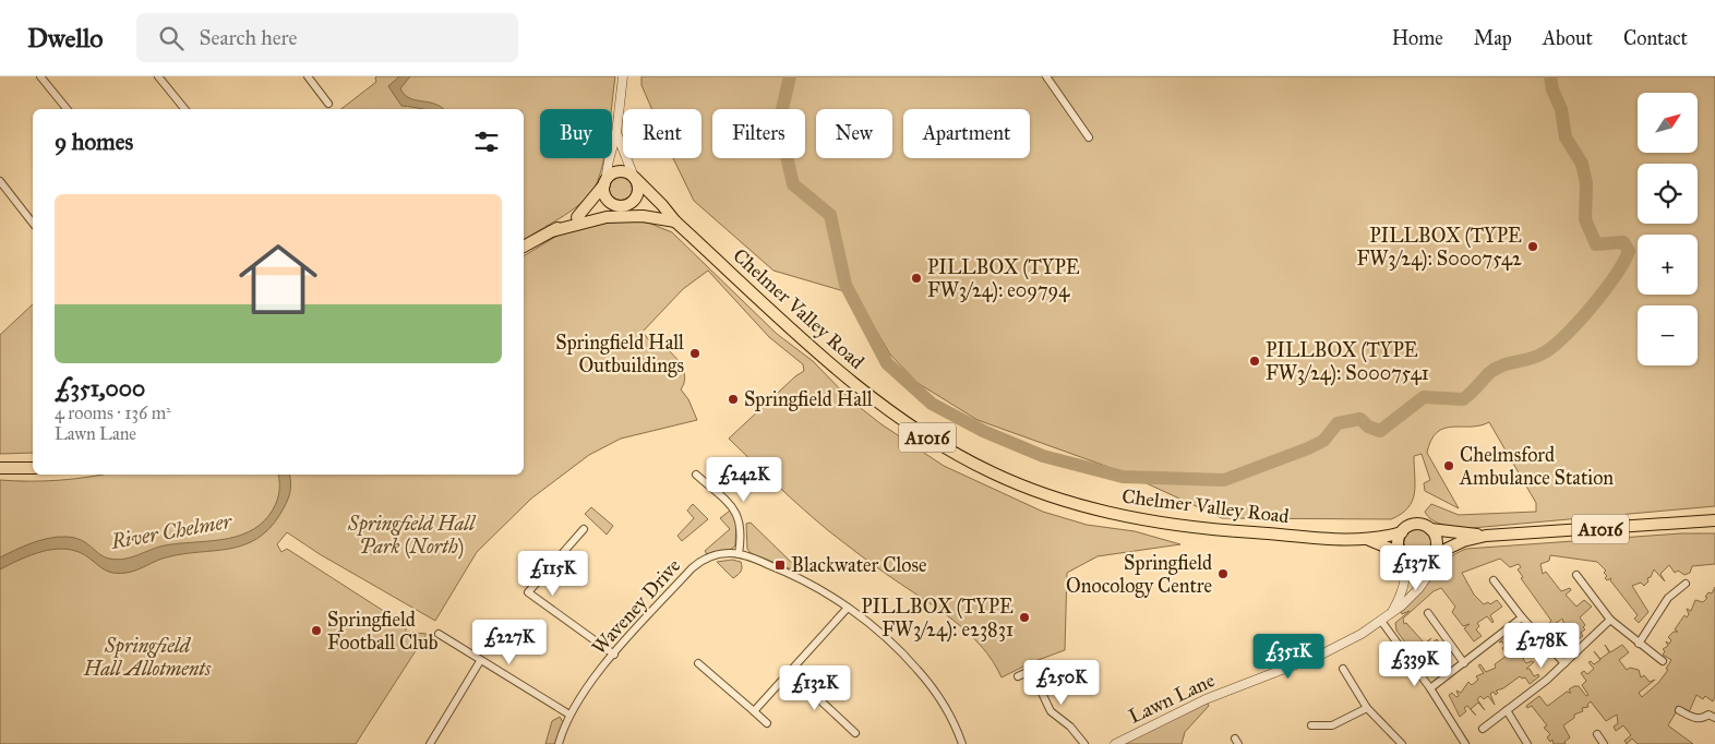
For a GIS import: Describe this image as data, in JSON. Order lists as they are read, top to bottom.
{
  "streets": {
    "main road": ["Chelmer Valley Road", "A1016"],
    "street": ["Waveney Drive", "Lawn Lane"]
  },
  "crossings": [
    ["Chelmer Valley Road", "A1016"],
    ["Chelmer Valley Road", "Lawn Lane"],
    ["A1016", "Lawn Lane"]
  ],
  "water": ["River Chelmer"],
  "parks": ["Springfield Hall Park (North)", "Springfield Hall Allotments"],
  "places": {
    "other": [
      "PILLBOX (TYPE FW3/24): S0007542",
      "PILLBOX (TYPE FW3/24): e09794",
      "Springfield Hall Outbuildings",
      "PILLBOX (TYPE FW3/24): S0007541",
      "Springfield Hall",
      "Chelmsford Ambulance Station",
      "Springfield Onocology Centre",
      "PILLBOX (TYPE FW3/24): e23831",
      "Springfield Football Club"
    ],
    "transit": ["Blackwater Close"]
  },
  "north": "top right",
  "page": {
    "header": "Dwello",
    "search": "Search here",
    "nav": [
      "Home",
      "Map",
      "About",
      "Contact"
    ],
    "map_buttons": ["+", "−"],
    "chip": [
      "Buy",
      "Rent",
      "Filters",
      "New",
      "Apartment"
    ],
    "heading": "9 homes",
    "list": [
      {
        "name": "£351,000",
        "note": "4 rooms · 136 m² · Lawn Lane"
      }
    ],
    "price": [
      "£242K",
      "£137K",
      "£115K",
      "£227K",
      "£278K",
      "£351K",
      "£339K",
      "£250K",
      "£132K"
    ]
  }
}
